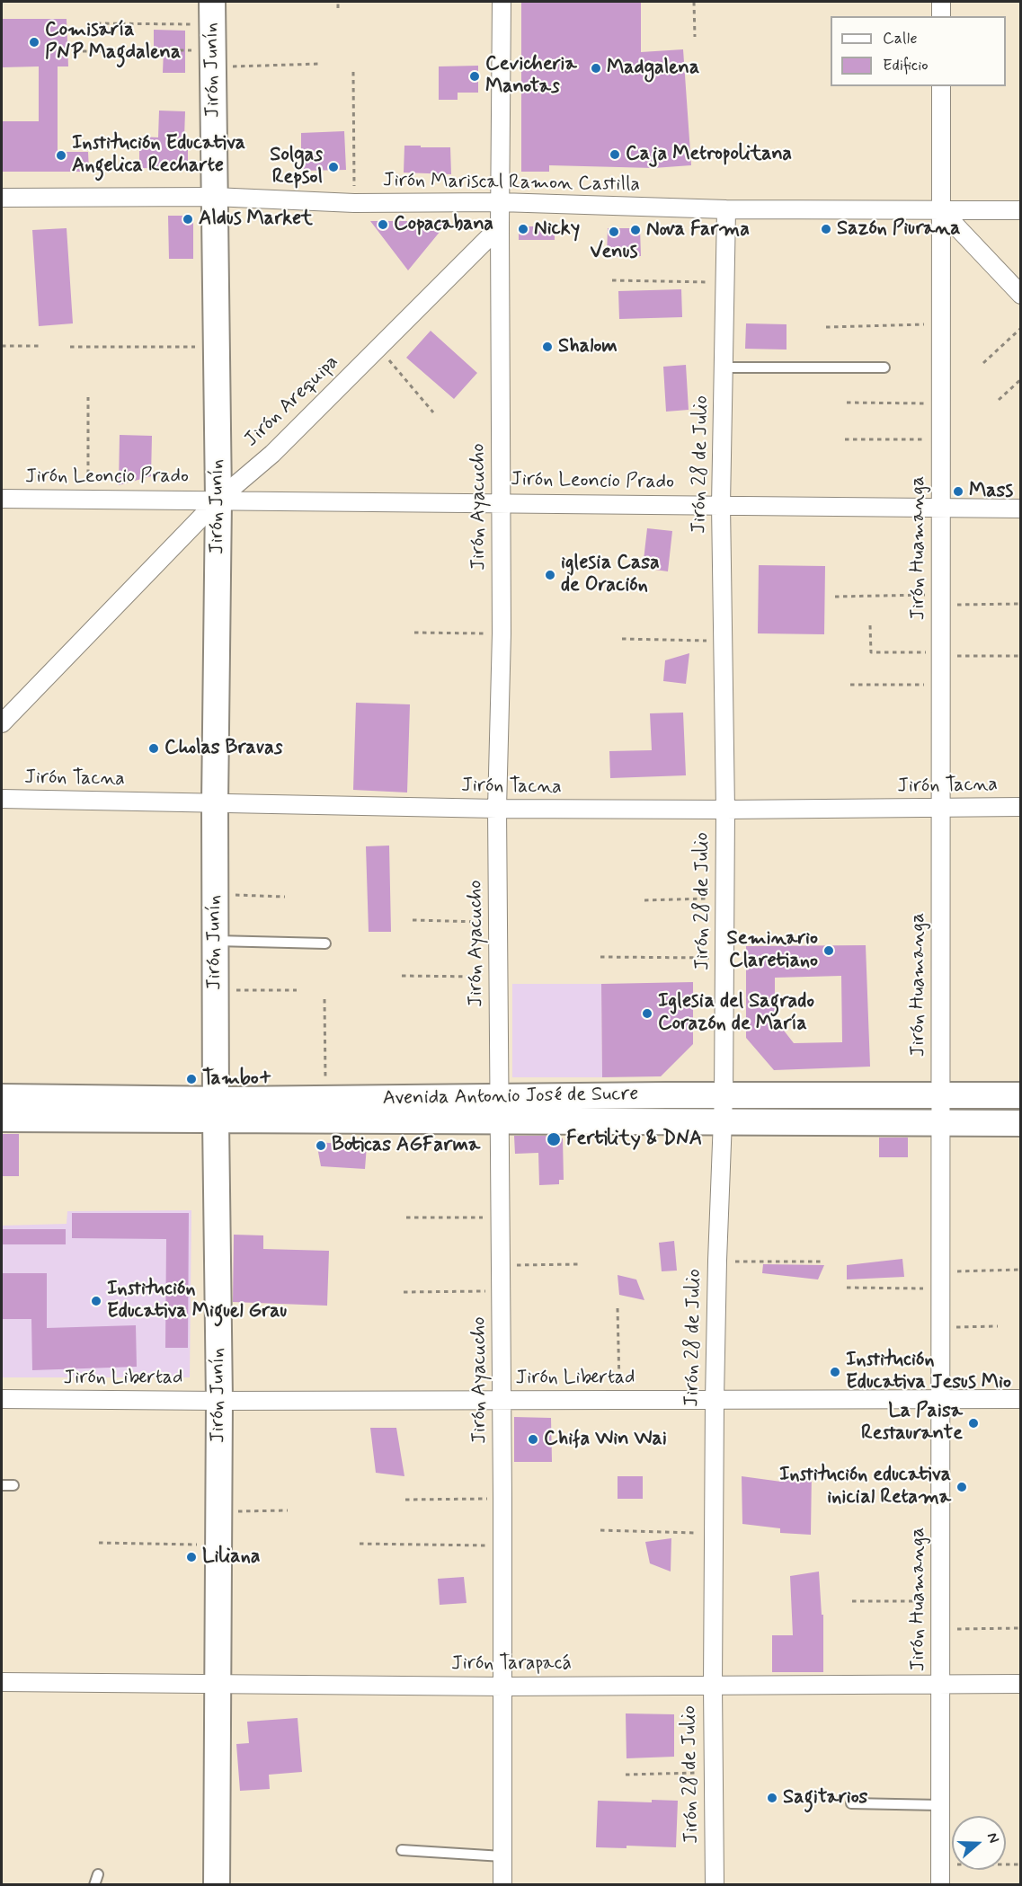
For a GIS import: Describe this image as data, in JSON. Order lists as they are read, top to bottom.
{
  "streets": {
    "main road": ["Jirón Junín", "Avenida Antonio José de Sucre"],
    "street": [
      "Jirón Mariscal Ramon Castilla",
      "Jirón Arequipa",
      "Jirón 28 de Julio",
      "Jirón Leoncio Prado",
      "Jirón Ayacucho",
      "Jirón Huamanga",
      "Jirón Tacna",
      "Jirón Libertad",
      "Jirón Tarapacá"
    ]
  },
  "crossings": [
    ["Jirón Junín", "Jirón Mariscal Ramon Castilla"],
    ["Jirón Junín", "Jirón Arequipa"],
    ["Jirón Junín", "Jirón Leoncio Prado"],
    ["Jirón Junín", "Jirón Tacna"],
    ["Jirón Junín", "Avenida Antonio José de Sucre"],
    ["Jirón Junín", "Jirón Libertad"],
    ["Jirón Junín", "Jirón Tarapacá"],
    ["Jirón Mariscal Ramon Castilla", "Jirón 28 de Julio"],
    ["Jirón Mariscal Ramon Castilla", "Jirón Ayacucho"],
    ["Jirón Mariscal Ramon Castilla", "Jirón Huamanga"],
    ["Jirón Arequipa", "Jirón Leoncio Prado"],
    ["Jirón Arequipa", "Jirón Ayacucho"],
    ["Jirón 28 de Julio", "Jirón Leoncio Prado"],
    ["Jirón 28 de Julio", "Jirón Tacna"],
    ["Jirón 28 de Julio", "Avenida Antonio José de Sucre"],
    ["Jirón 28 de Julio", "Jirón Libertad"],
    ["Jirón 28 de Julio", "Jirón Tarapacá"],
    ["Jirón Leoncio Prado", "Jirón Ayacucho"],
    ["Jirón Leoncio Prado", "Jirón Huamanga"],
    ["Jirón Ayacucho", "Jirón Tacna"],
    ["Jirón Ayacucho", "Avenida Antonio José de Sucre"],
    ["Jirón Ayacucho", "Jirón Libertad"],
    ["Jirón Ayacucho", "Jirón Tarapacá"],
    ["Jirón Huamanga", "Jirón Tacna"],
    ["Jirón Huamanga", "Avenida Antonio José de Sucre"],
    ["Jirón Huamanga", "Jirón Libertad"],
    ["Jirón Huamanga", "Jirón Tarapacá"]
  ],
  "places": [
    "Comisaría PNP Magdalena",
    "Madgalena",
    "Cevicheria Manotas",
    "Caja Metropolitana",
    "Institución Educativa Angelica Recharte",
    "Solgas Repsol",
    "Aldus Market",
    "Copacabana",
    "Nicky",
    "Sazón Piurana",
    "Nova Farma",
    "Venus",
    "Shalom",
    "Mass",
    "iglesia Casa de Oración",
    "Cholas Bravas",
    "Seminario Claretiano",
    "Iglesia del Sagrado Corazón de María",
    "Tambo+",
    "Fertility & DNA",
    "Boticas AGFarma",
    "Institución Educativa Miguel Grau",
    "Institución Educativa Jesus Mio",
    "La Paisa Restaurante",
    "Chifa Win Wai",
    "Institución educativa inicial Retama",
    "Liliana",
    "Sagitarios"
  ],
  "legend": ["Calle", "Edificio"],
  "north": "right"
}
